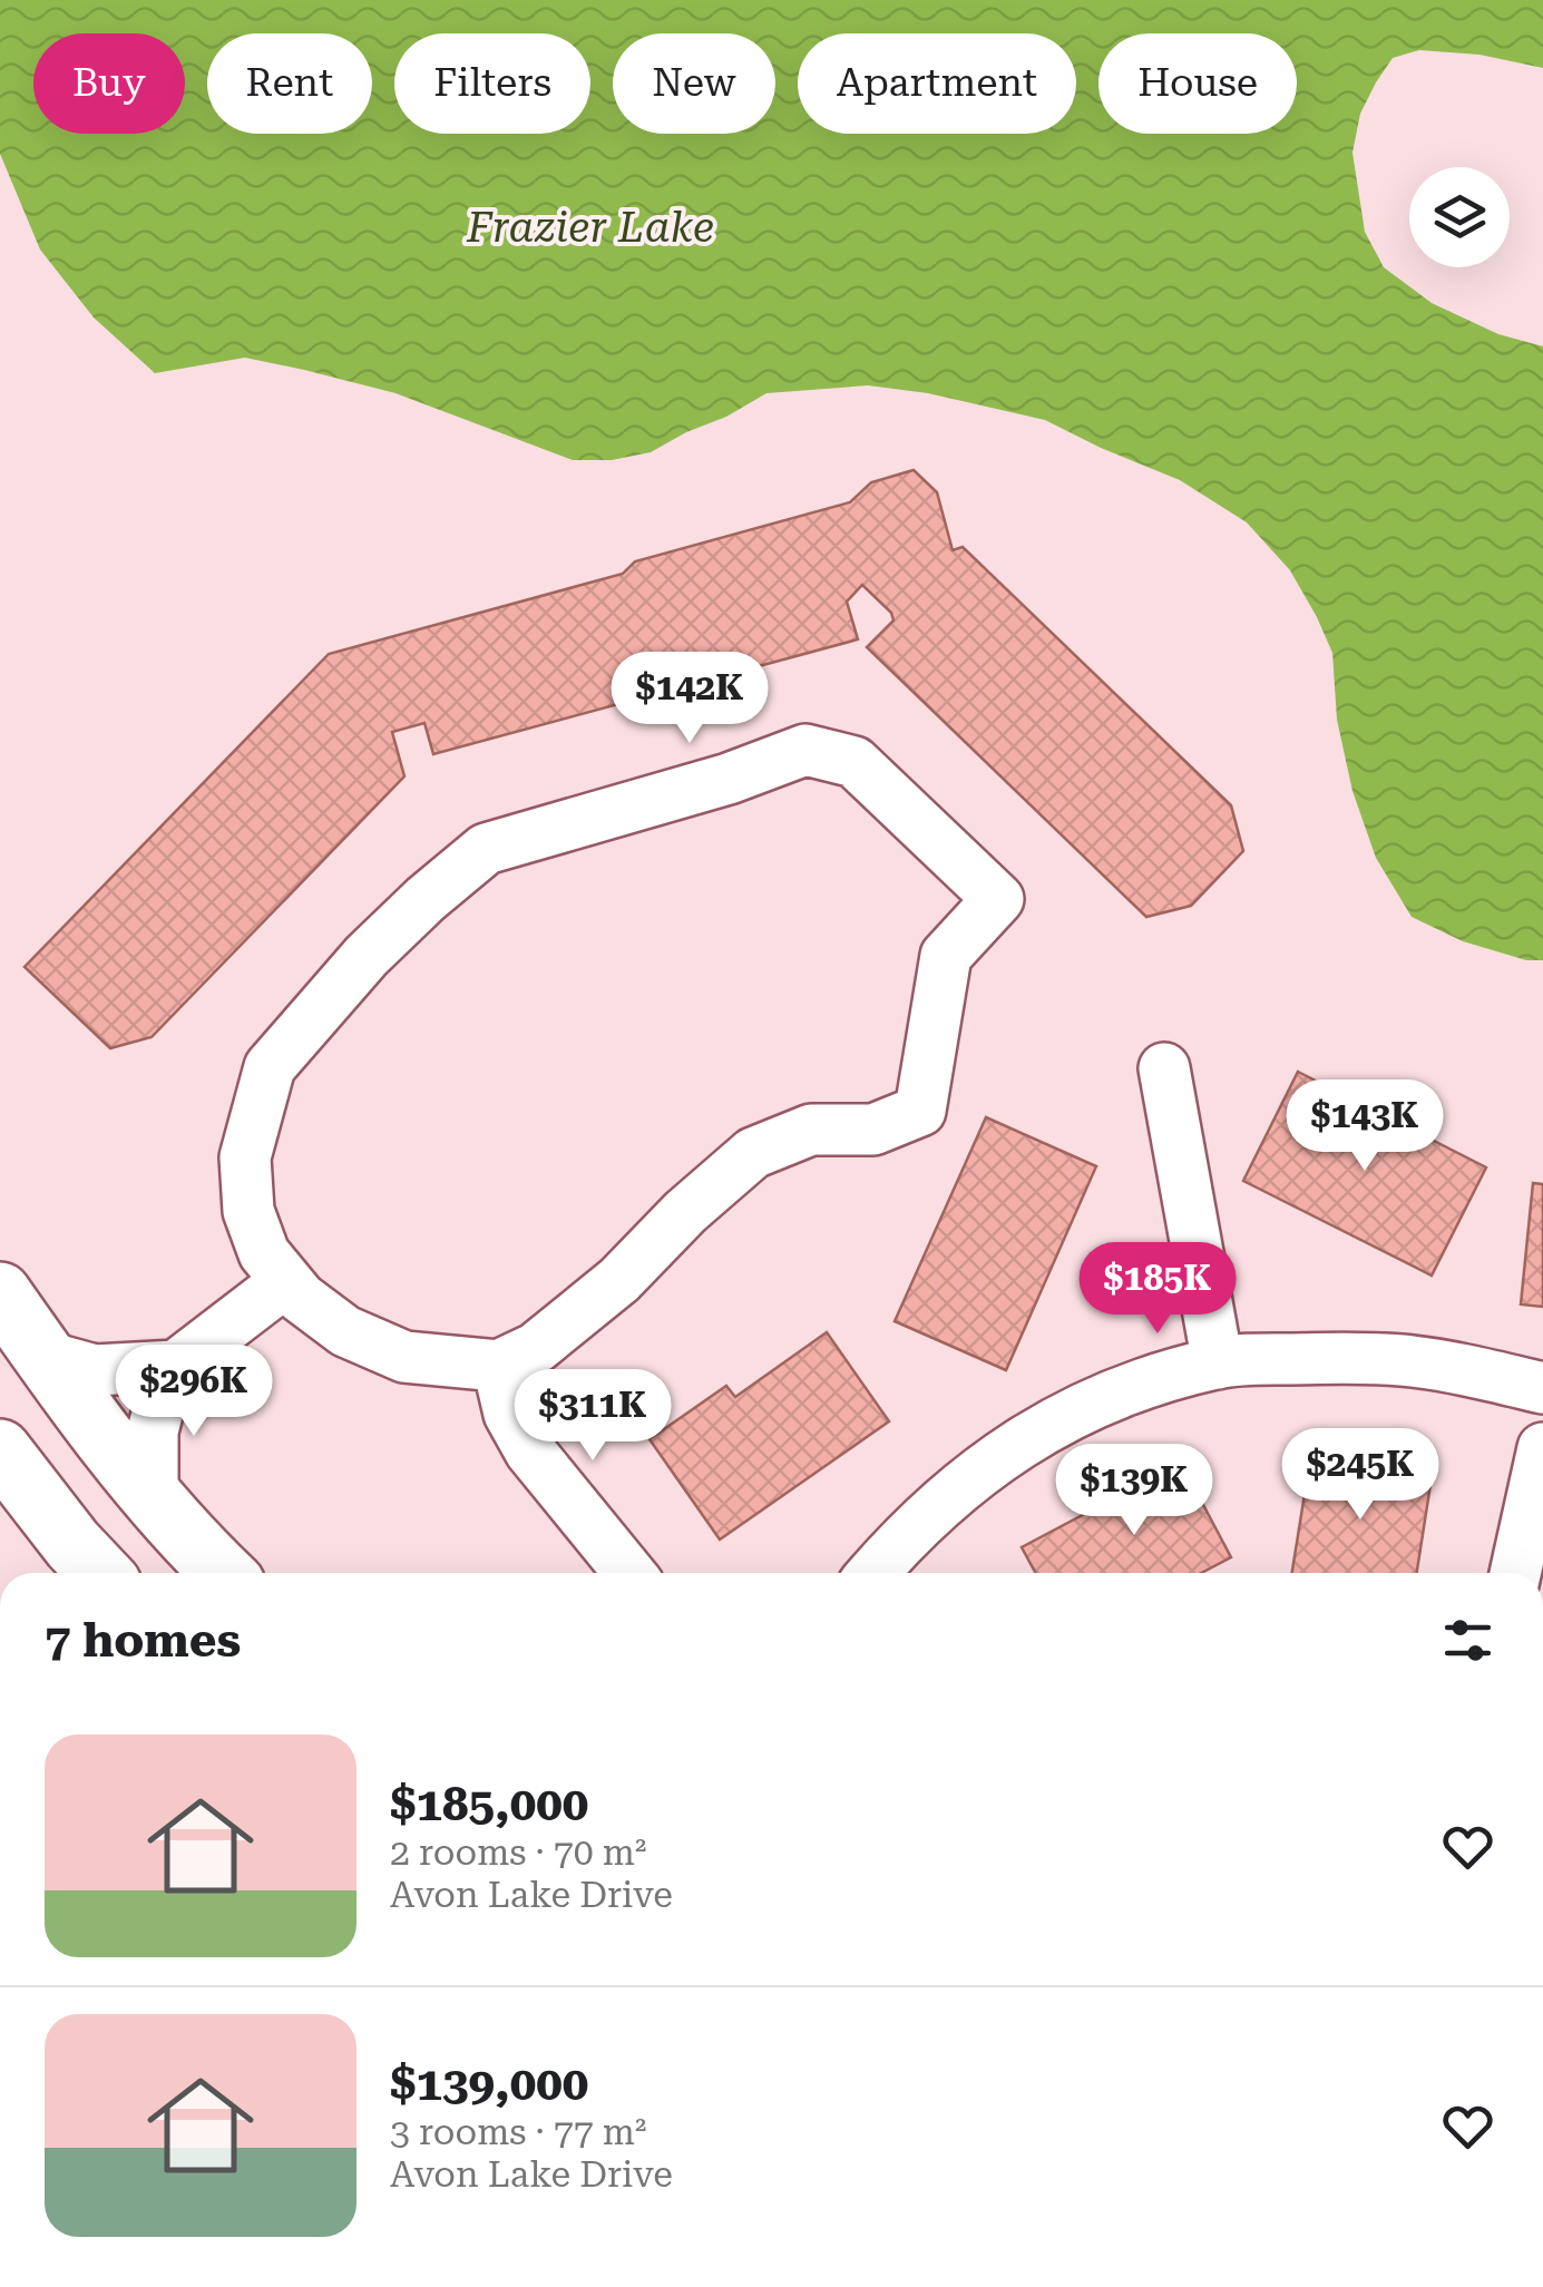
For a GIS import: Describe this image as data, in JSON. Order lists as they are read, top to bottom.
{
  "water": ["Frazier Lake"],
  "page": {
    "chip": [
      "Buy",
      "Rent",
      "Filters",
      "New",
      "Apartment",
      "House"
    ],
    "price": [
      "$142K",
      "$143K",
      "$185K",
      "$296K",
      "$311K",
      "$245K",
      "$139K"
    ],
    "heading": "7 homes",
    "list": [
      {
        "name": "$185,000",
        "note": "2 rooms · 70 m² · Avon Lake Drive"
      },
      {
        "name": "$139,000",
        "note": "3 rooms · 77 m² · Avon Lake Drive"
      }
    ]
  }
}
